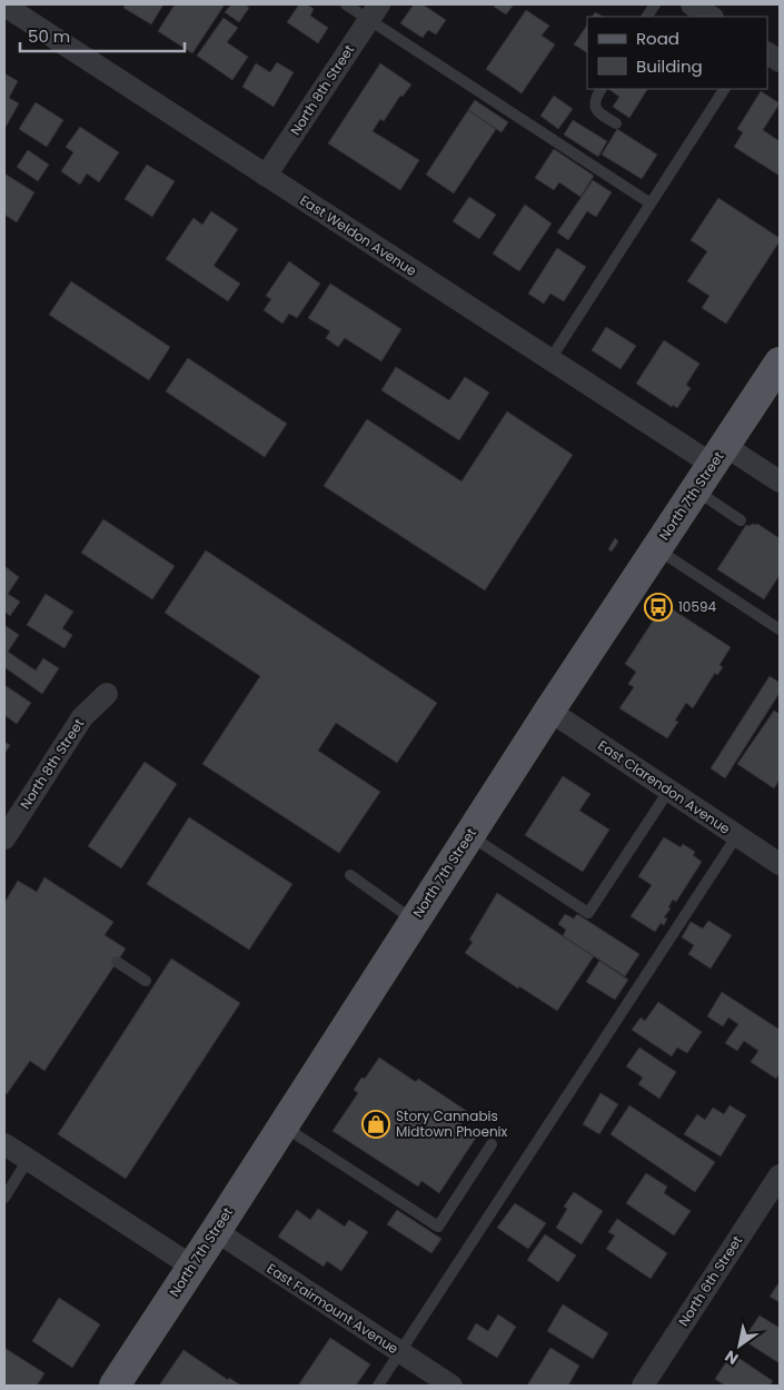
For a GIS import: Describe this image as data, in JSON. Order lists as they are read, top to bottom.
{
  "streets": {
    "main road": ["North 7th Street"],
    "street": [
      "North 8th Street",
      "East Weldon Avenue",
      "East Clarendon Avenue",
      "North 6th Street",
      "East Fairmount Avenue"
    ]
  },
  "crossings": [
    ["North 8th Street", "East Weldon Avenue"],
    ["East Weldon Avenue", "North 7th Street"],
    ["North 7th Street", "East Clarendon Avenue"],
    ["North 7th Street", "East Fairmount Avenue"]
  ],
  "places": {
    "bus stop": ["10594"],
    "shop": ["Story Cannabis Midtown Phoenix"]
  },
  "legend": ["Road", "Building"],
  "scale_bar": "50 m",
  "north": "bottom left"
}
